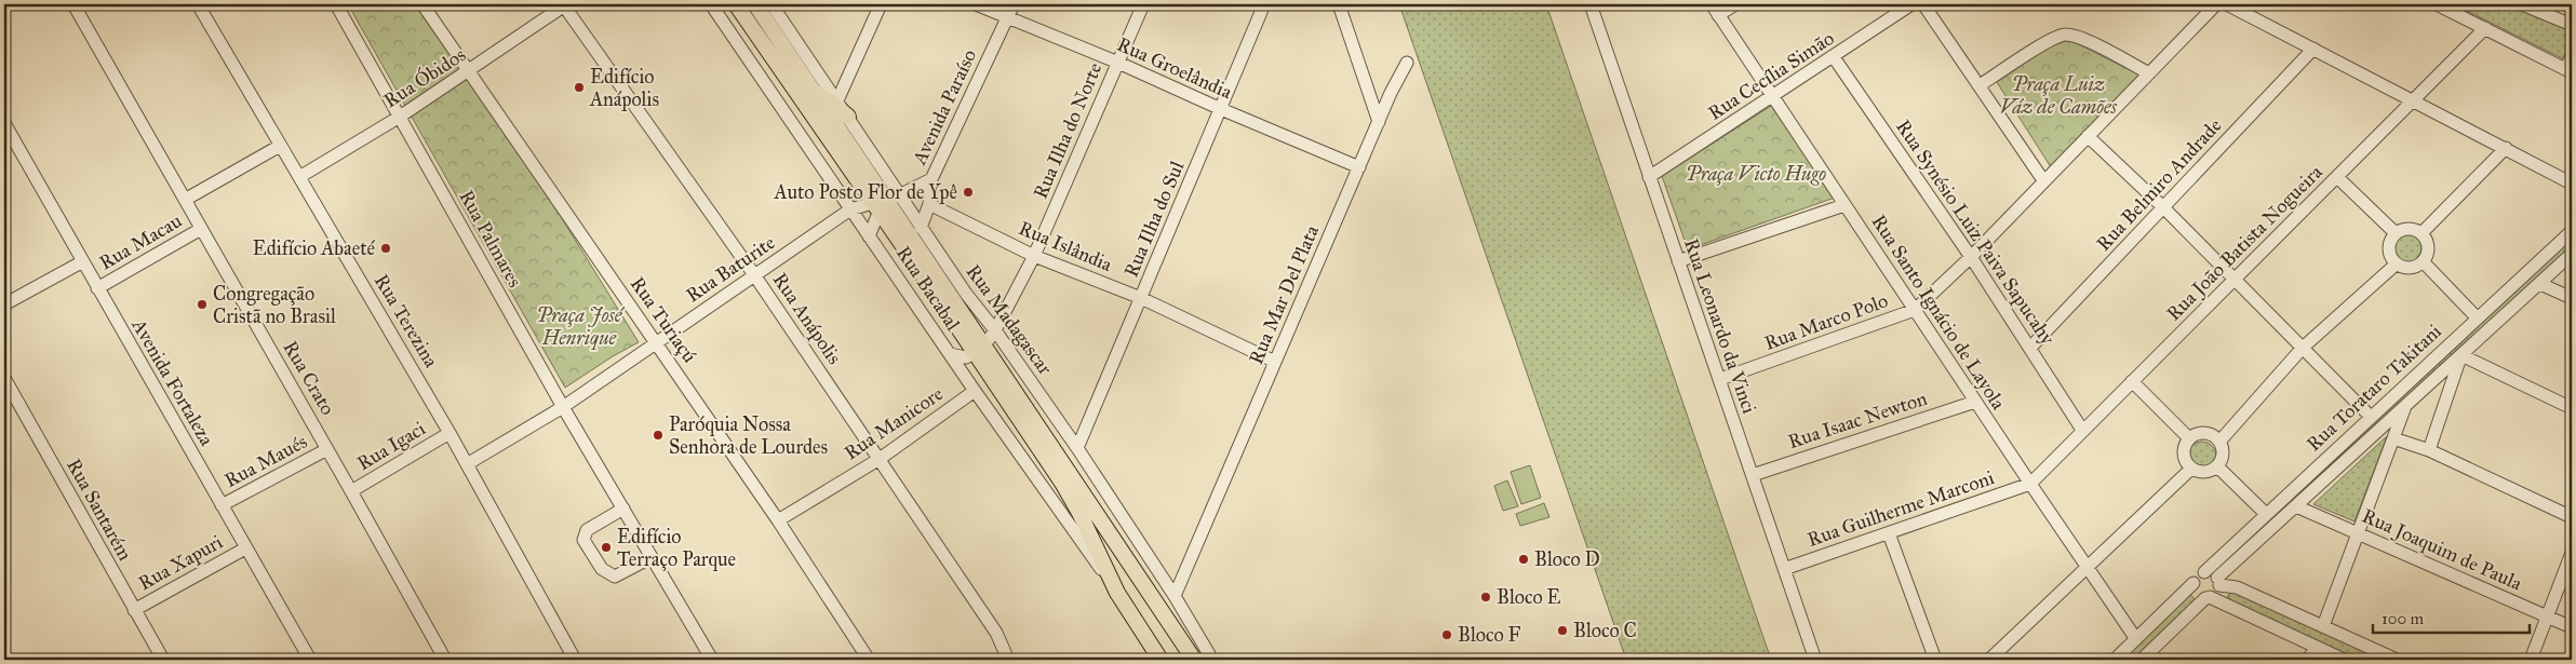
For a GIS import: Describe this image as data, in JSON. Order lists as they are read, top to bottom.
{
  "streets": {
    "street": [
      "Rua Groelândia",
      "Rua Cecília Simão",
      "Rua Óbidos",
      "Avenida Paraíso",
      "Rua Ilha do Norte",
      "Rua Belmiro Andrade",
      "Rua Ilha do Sul",
      "Rua Synésio Luiz Paiva Sapucahy",
      "Rua Palmares",
      "Rua Macau",
      "Rua João Batista Nogueira",
      "Rua Islândia",
      "Rua Baturite",
      "Rua Bacabal",
      "Rua Mar Del Plata",
      "Rua Santo Ignácio de Layola",
      "Rua Anápolis",
      "Rua Turiaçú",
      "Rua Madagascar",
      "Rua Terezina",
      "Rua Marco Polo",
      "Rua Leonardo da Vinci",
      "Rua Crato",
      "Avenida Fortaleza",
      "Rua Torataro Takitani",
      "Rua Isaac Newton",
      "Rua Manicore",
      "Rua Igaci",
      "Rua Maués",
      "Rua Guilherme Marconi",
      "Rua Santarém",
      "Rua Joaquim de Paula",
      "Rua Xapuri"
    ]
  },
  "crossings": [
    ["Rua Groelândia", "Avenida Paraíso"],
    ["Rua Groelândia", "Rua Ilha do Norte"],
    ["Rua Groelândia", "Rua Ilha do Sul"],
    ["Rua Groelândia", "Rua Mar Del Plata"],
    ["Rua Cecília Simão", "Rua Synésio Luiz Paiva Sapucahy"],
    ["Rua Cecília Simão", "Rua Santo Ignácio de Layola"],
    ["Rua Cecília Simão", "Rua Leonardo da Vinci"],
    ["Rua Óbidos", "Rua Palmares"],
    ["Rua Óbidos", "Rua Anápolis"],
    ["Rua Óbidos", "Rua Turiaçú"],
    ["Rua Óbidos", "Rua Terezina"],
    ["Avenida Paraíso", "Rua Islândia"],
    ["Avenida Paraíso", "Rua Baturite"],
    ["Avenida Paraíso", "Rua Madagascar"],
    ["Rua Ilha do Norte", "Rua Islândia"],
    ["Rua Ilha do Norte", "Rua Madagascar"],
    ["Rua Belmiro Andrade", "Rua Synésio Luiz Paiva Sapucahy"],
    ["Rua Ilha do Sul", "Rua Islândia"],
    ["Rua Ilha do Sul", "Rua Madagascar"],
    ["Rua Synésio Luiz Paiva Sapucahy", "Rua João Batista Nogueira"],
    ["Rua Palmares", "Rua Baturite"],
    ["Rua Macau", "Rua Crato"],
    ["Rua Macau", "Avenida Fortaleza"],
    ["Rua João Batista Nogueira", "Rua Santo Ignácio de Layola"],
    ["Rua João Batista Nogueira", "Rua Guilherme Marconi"],
    ["Rua Islândia", "Rua Mar Del Plata"],
    ["Rua Baturite", "Rua Bacabal"],
    ["Rua Baturite", "Rua Anápolis"],
    ["Rua Baturite", "Rua Turiaçú"],
    ["Rua Baturite", "Rua Madagascar"],
    ["Rua Baturite", "Rua Terezina"],
    ["Rua Bacabal", "Rua Manicore"],
    ["Rua Mar Del Plata", "Rua Madagascar"],
    ["Rua Santo Ignácio de Layola", "Rua Marco Polo"],
    ["Rua Santo Ignácio de Layola", "Rua Isaac Newton"],
    ["Rua Santo Ignácio de Layola", "Rua Guilherme Marconi"],
    ["Rua Anápolis", "Rua Manicore"],
    ["Rua Turiaçú", "Rua Manicore"],
    ["Rua Terezina", "Rua Igaci"],
    ["Rua Marco Polo", "Rua Leonardo da Vinci"],
    ["Rua Leonardo da Vinci", "Rua Isaac Newton"],
    ["Rua Leonardo da Vinci", "Rua Guilherme Marconi"],
    ["Rua Crato", "Rua Igaci"],
    ["Rua Crato", "Rua Maués"],
    ["Avenida Fortaleza", "Rua Maués"],
    ["Avenida Fortaleza", "Rua Xapuri"],
    ["Rua Santarém", "Rua Xapuri"]
  ],
  "parks": ["Praça Luiz Váz de Camões", "Praça Victo Hugo", "Praça José Henrique"],
  "places": [
    "Edifício Anápolis",
    "Auto Posto Flor de Ypê",
    "Edifício Abaeté",
    "Congregação Cristã no Brasil",
    "Paróquia Nossa Senhora de Lourdes",
    "Edifício Terraço Parque",
    "Bloco D",
    "Bloco E",
    "Bloco C",
    "Bloco F"
  ],
  "scale_bar": "100 m"
}
